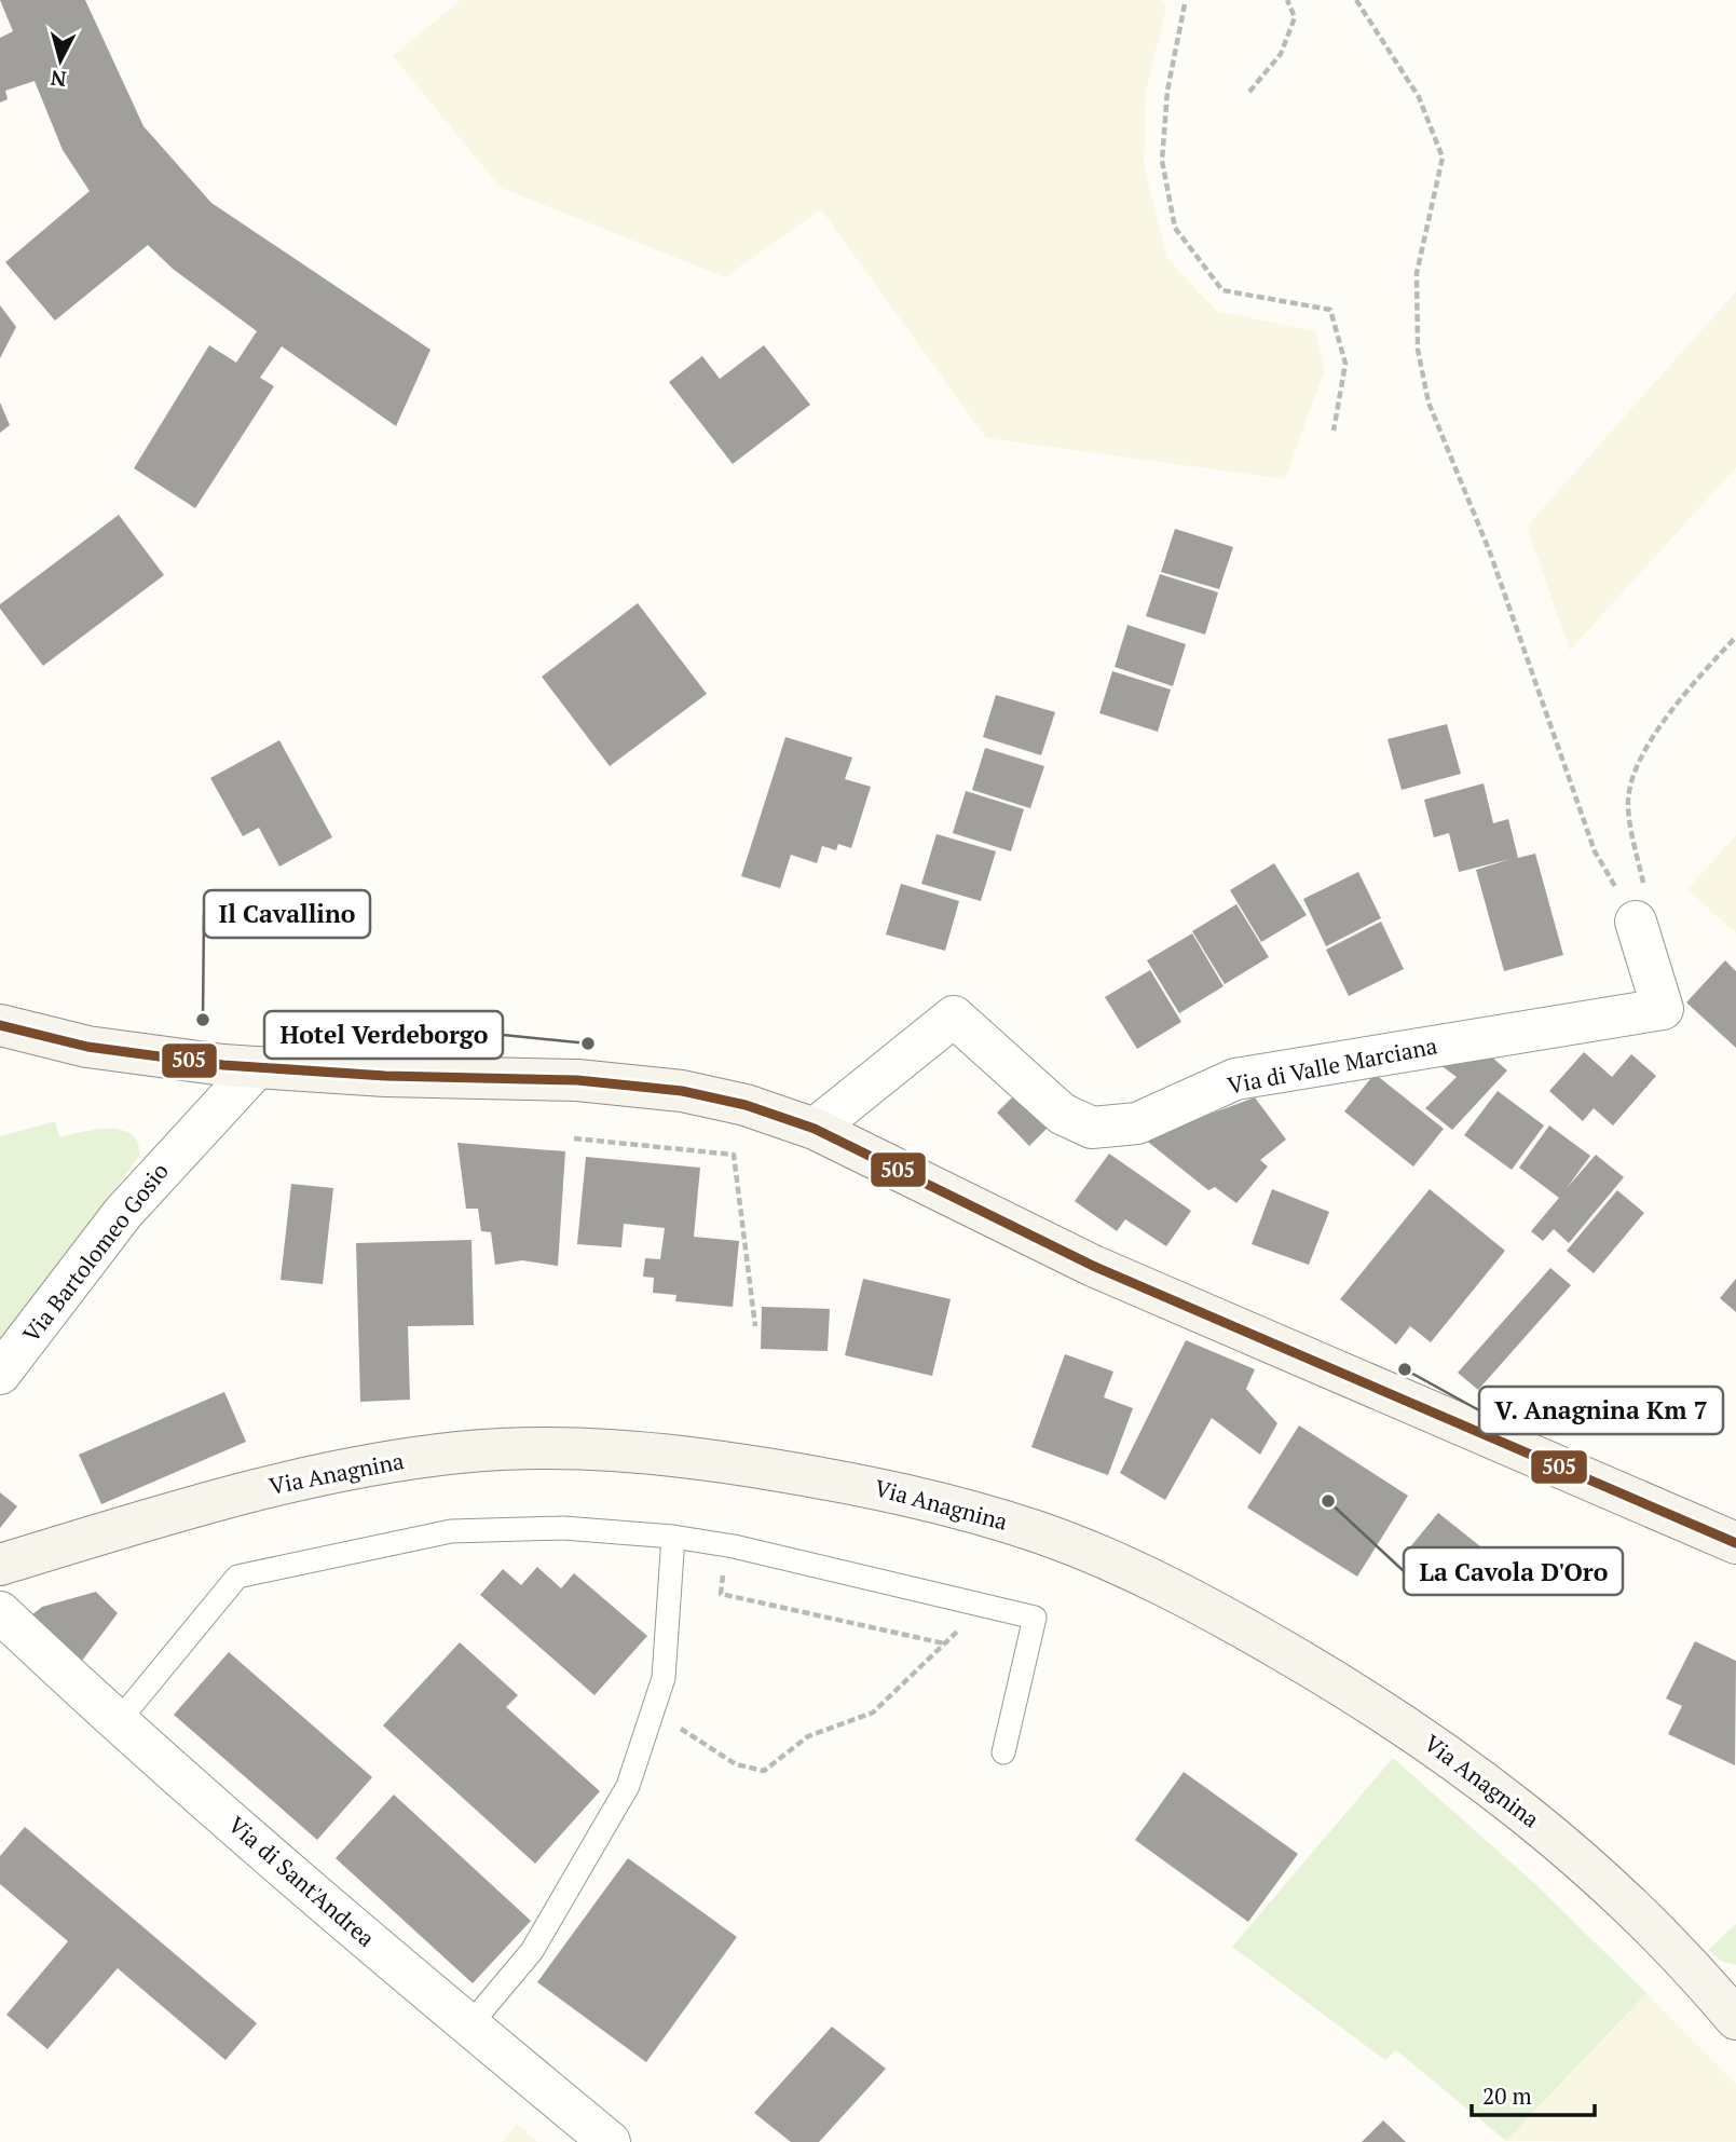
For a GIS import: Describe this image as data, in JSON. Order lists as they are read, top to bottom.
{
  "streets": {
    "main road": ["Via Anagnina"],
    "street": ["Via di Valle Marciana", "Via Bartolomeo Gosio", "Via di Sant'Andrea"]
  },
  "places": [
    "Il Cavallino",
    "Hotel Verdeborgo",
    "V. Anagnina Km 7",
    "La Cavola D'Oro"
  ],
  "lines": ["transit line 505"],
  "scale_bar": "20 m",
  "north": "bottom"
}
